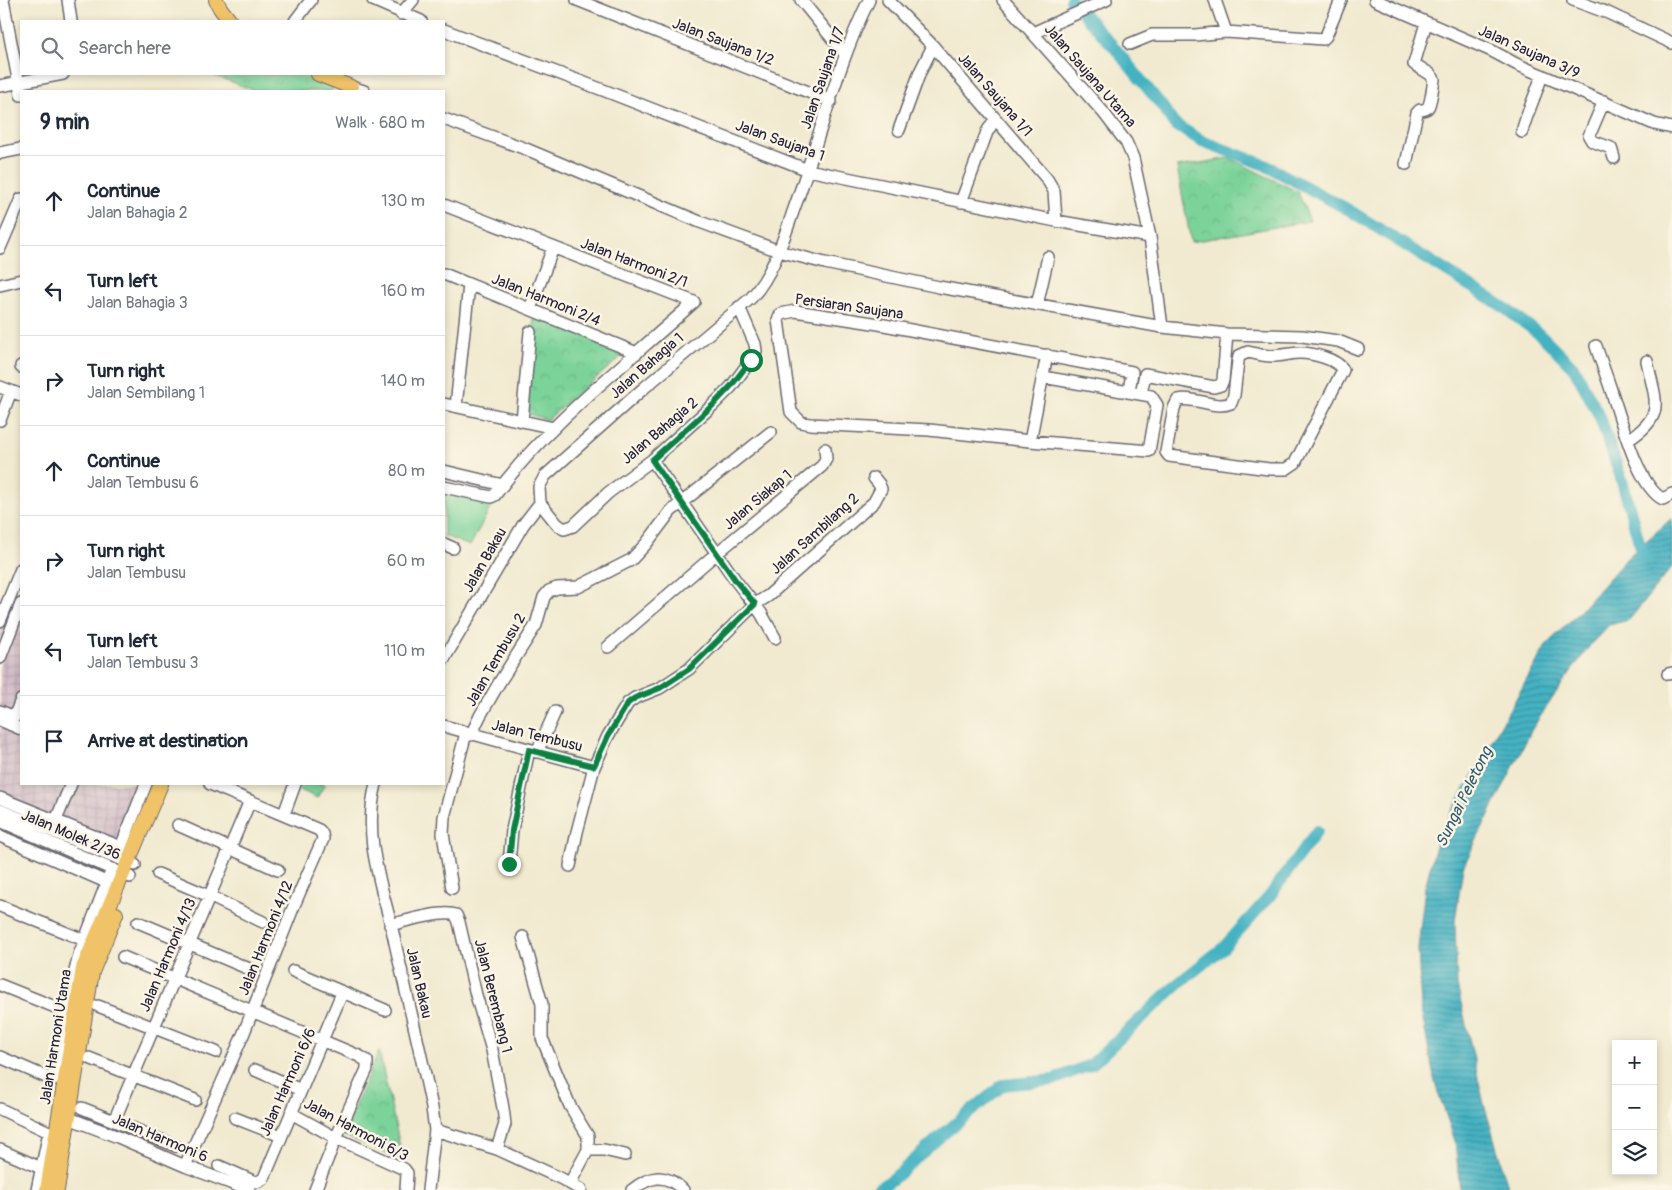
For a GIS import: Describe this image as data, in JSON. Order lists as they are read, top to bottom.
{
  "streets": {
    "main road": ["Jalan Harmoni Utama"],
    "street": [
      "Jalan Saujana 1/2",
      "Jalan Saujana 3/9",
      "Jalan Saujana Utama",
      "Jalan Saujana 1/7",
      "Jalan Saujana 1/1",
      "Jalan Saujana 1",
      "Jalan Harmoni 2/1",
      "Jalan Harmoni 2/4",
      "Persiaran Saujana",
      "Jalan Bahagia 1",
      "Jalan Bahagia 2",
      "Jalan Siakap 1",
      "Jalan Sambilang 2",
      "Jalan Bakau",
      "Jalan Tembusu 2",
      "Jalan Tembusu",
      "Jalan Molek 2/36",
      "Jalan Harmoni 4/12",
      "Jalan Harmoni 4/13",
      "Jalan Berembang 1",
      "Jalan Harmoni 6/6",
      "Jalan Harmoni 6/3",
      "Jalan Harmoni 6"
    ]
  },
  "crossings": [
    ["Jalan Saujana 1/2", "Jalan Saujana 1/7"],
    ["Jalan Saujana Utama", "Jalan Saujana 1"],
    ["Jalan Saujana 1/7", "Jalan Saujana 1"],
    ["Jalan Saujana 1/7", "Jalan Bahagia 1"],
    ["Jalan Saujana 1/1", "Jalan Saujana 1"],
    ["Jalan Harmoni 2/1", "Jalan Harmoni 2/4"],
    ["Jalan Bahagia 1", "Jalan Bahagia 2"],
    ["Jalan Bahagia 1", "Jalan Bakau"],
    ["Jalan Bahagia 2", "Jalan Bakau"],
    ["Jalan Bakau", "Jalan Berembang 1"],
    ["Jalan Tembusu 2", "Jalan Tembusu"],
    ["Jalan Molek 2/36", "Jalan Harmoni Utama"],
    ["Jalan Harmoni 4/12", "Jalan Harmoni 4/13"],
    ["Jalan Harmoni 4/12", "Jalan Harmoni 6"],
    ["Jalan Harmoni Utama", "Jalan Harmoni 6"],
    ["Jalan Harmoni 6/6", "Jalan Harmoni 6/3"]
  ],
  "water": ["Sungai Peletong"],
  "page": {
    "search": "Search here",
    "heading": ["9 min", "Walk · 680 m"],
    "list": [
      ["Continue", "Jalan Bahagia 2", "130 m"],
      ["Turn left", "Jalan Bahagia 3", "160 m"],
      ["Turn right", "Jalan Sembilang 1", "140 m"],
      ["Continue", "Jalan Tembusu 6", "80 m"],
      ["Turn right", "Jalan Tembusu", "60 m"],
      ["Turn left", "Jalan Tembusu 3", "110 m"],
      "Arrive at destination"
    ],
    "map_buttons": ["+", "−"]
  }
}
